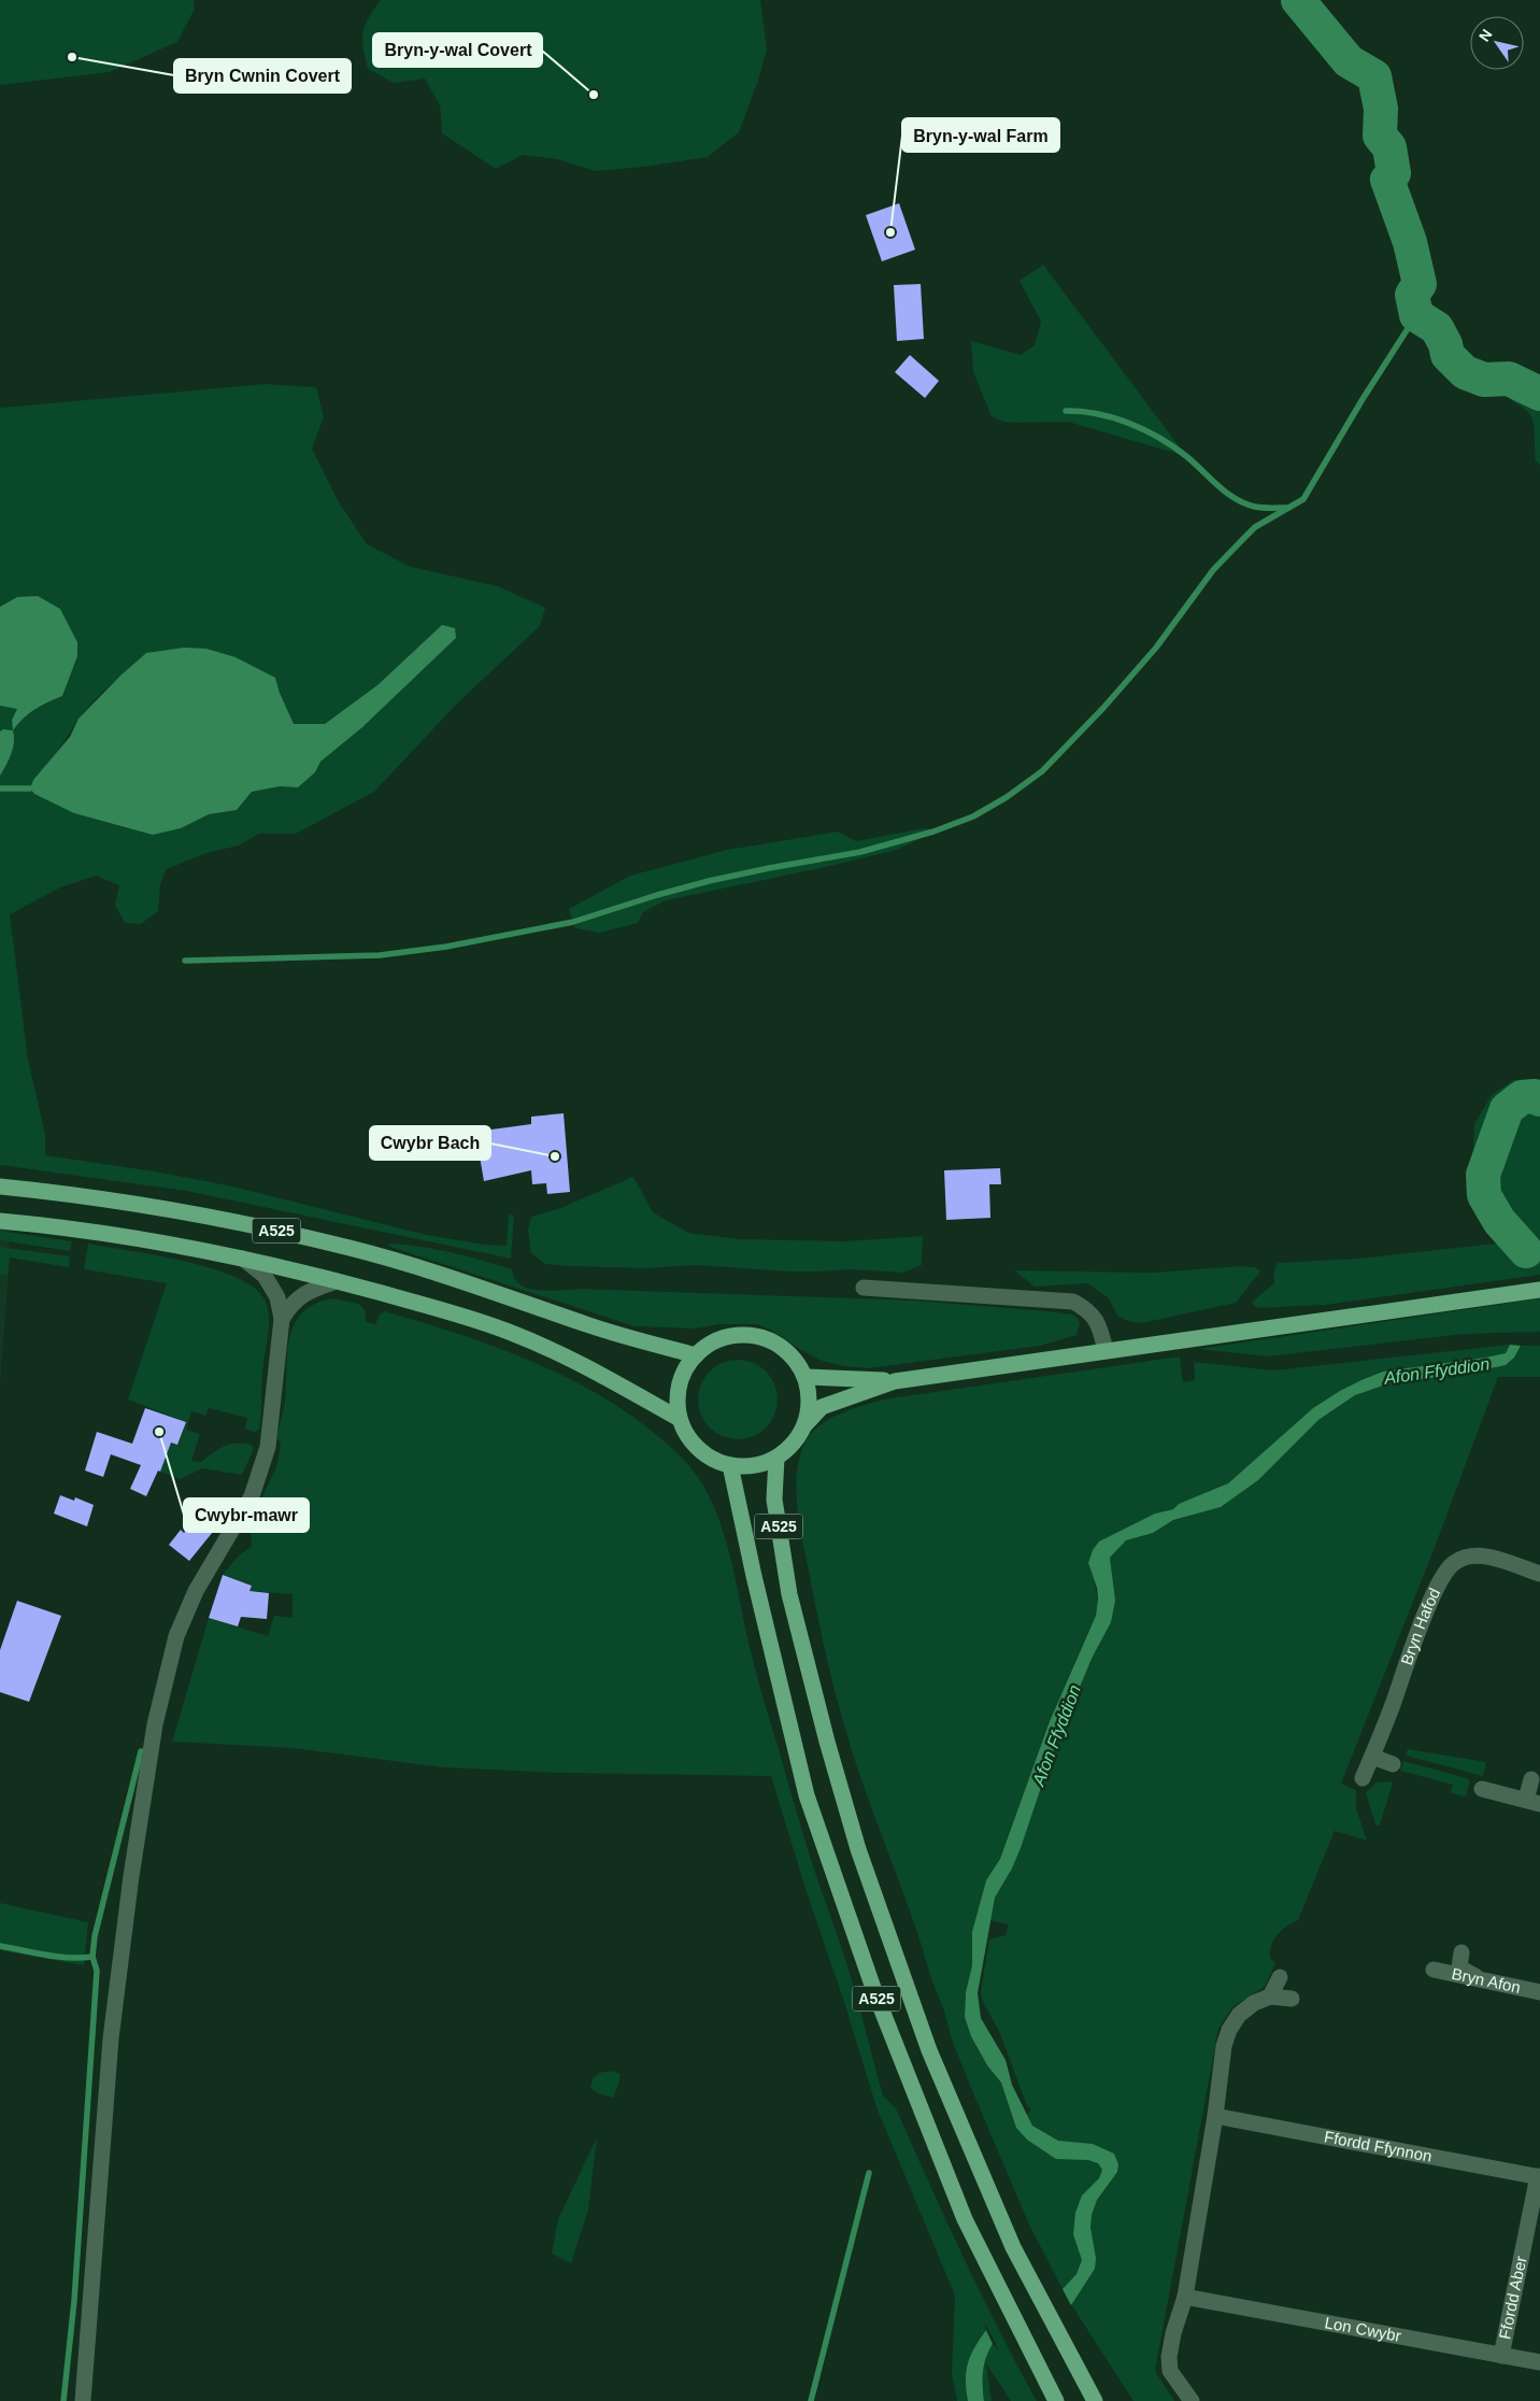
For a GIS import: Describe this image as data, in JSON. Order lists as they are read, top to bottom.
{
  "streets": {
    "main road": ["A525"],
    "street": [
      "Bryn Hafod",
      "Bryn Afon",
      "Ffordd Ffynnon",
      "Ffordd Aber",
      "Lon Cwybr"
    ]
  },
  "crossings": [
    ["Ffordd Ffynnon", "Ffordd Aber"],
    ["Ffordd Aber", "Lon Cwybr"]
  ],
  "water": ["Afon Ffyddion"],
  "places": [
    "Bryn Cwnin Covert",
    "Bryn-y-wal Covert",
    "Bryn-y-wal Farm",
    "Cwybr Bach",
    "Cwybr-mawr"
  ],
  "north": "top left"
}
